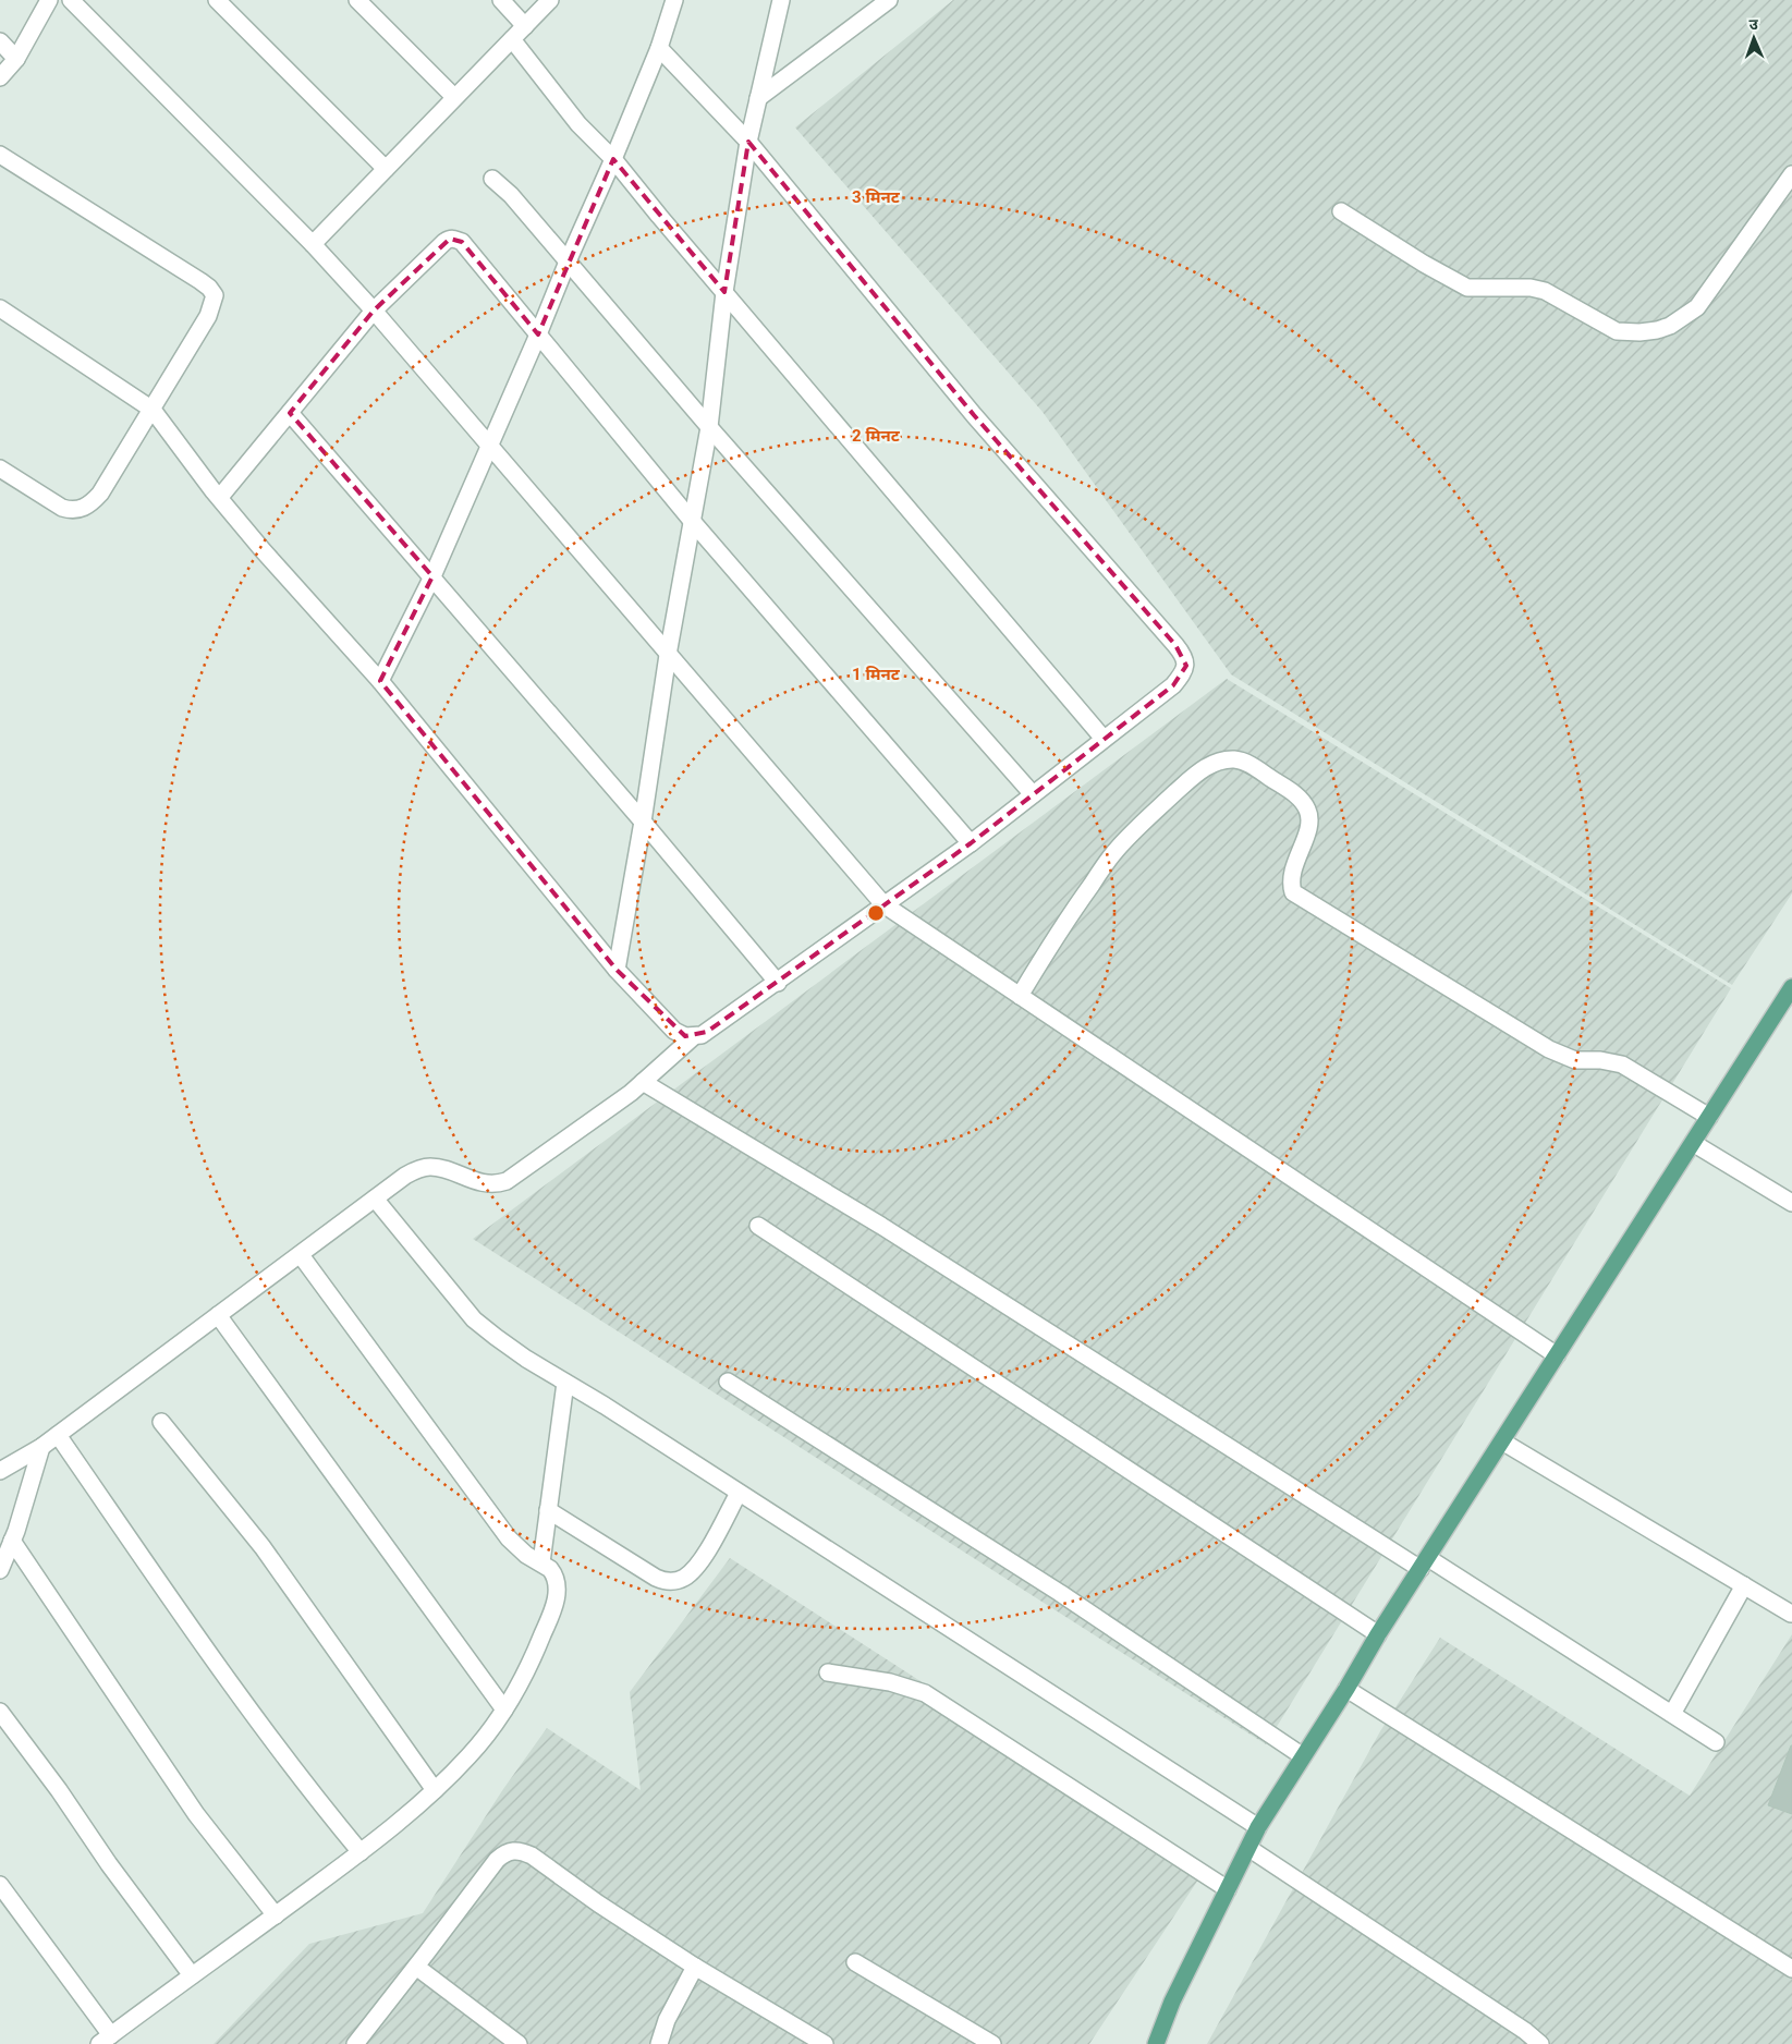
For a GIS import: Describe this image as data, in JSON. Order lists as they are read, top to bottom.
{
  "north": "top",
  "rings": ["3 मिनट", "2 मिनट", "1 मिनट"]
}
